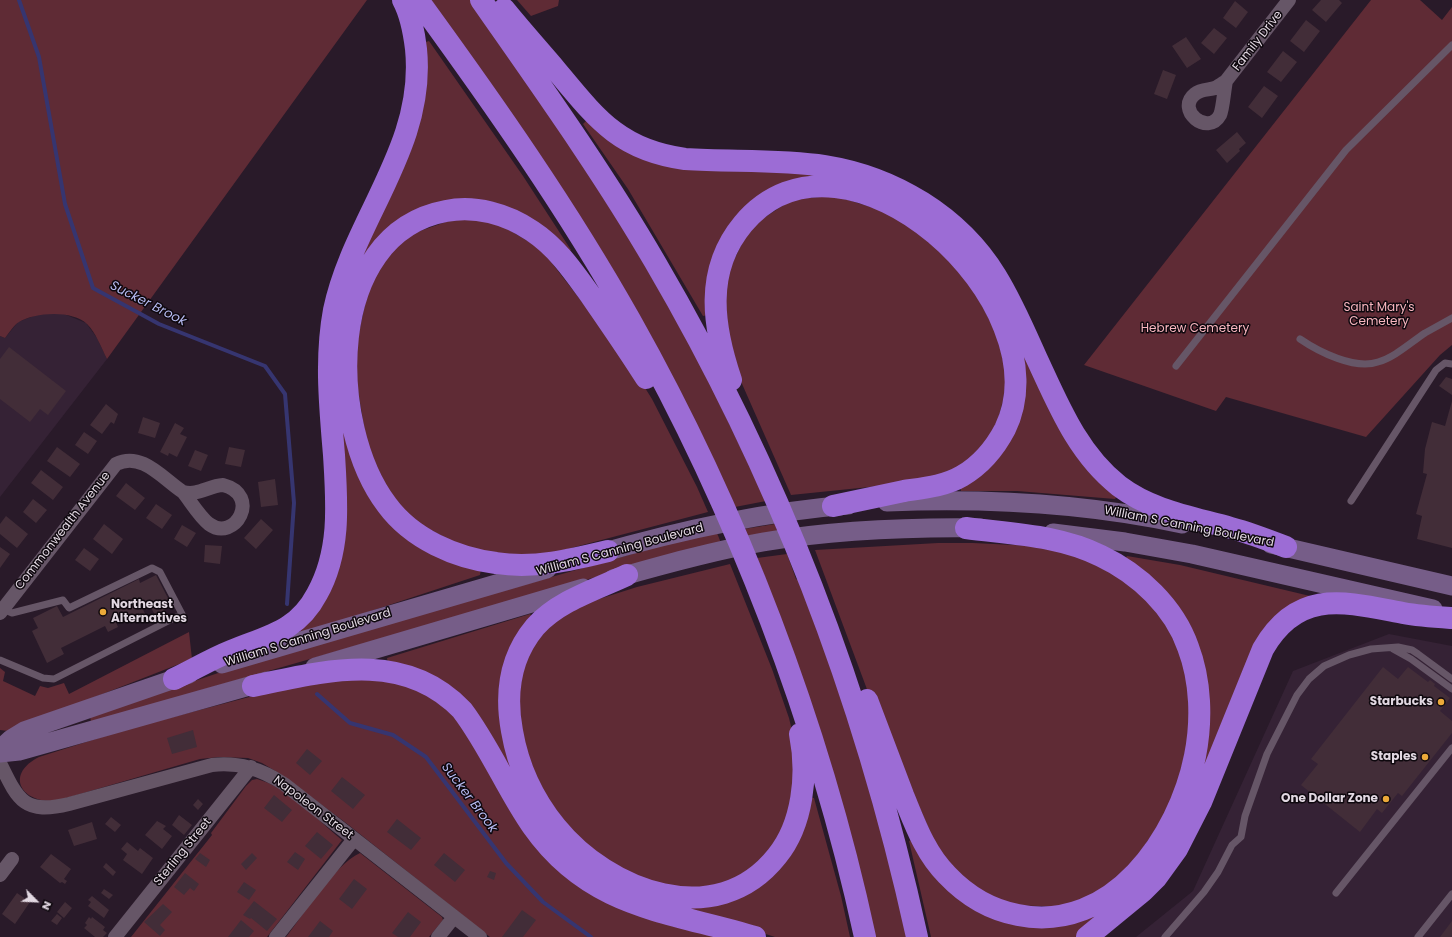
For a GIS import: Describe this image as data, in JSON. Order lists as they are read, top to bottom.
{
  "streets": {
    "main road": ["William S Canning Boulevard"],
    "street": [
      "Family Drive",
      "Commonwealth Avenue",
      "Napoleon Street",
      "Sterling Street"
    ]
  },
  "crossings": [
    ["Napoleon Street", "Sterling Street"]
  ],
  "water": ["Sucker Brook"],
  "parks": ["Saint Mary's Cemetery", "Hebrew Cemetery"],
  "places": [
    "Northeast Alternatives",
    "Starbucks",
    "Staples",
    "One Dollar Zone"
  ],
  "north": "bottom right"
}
